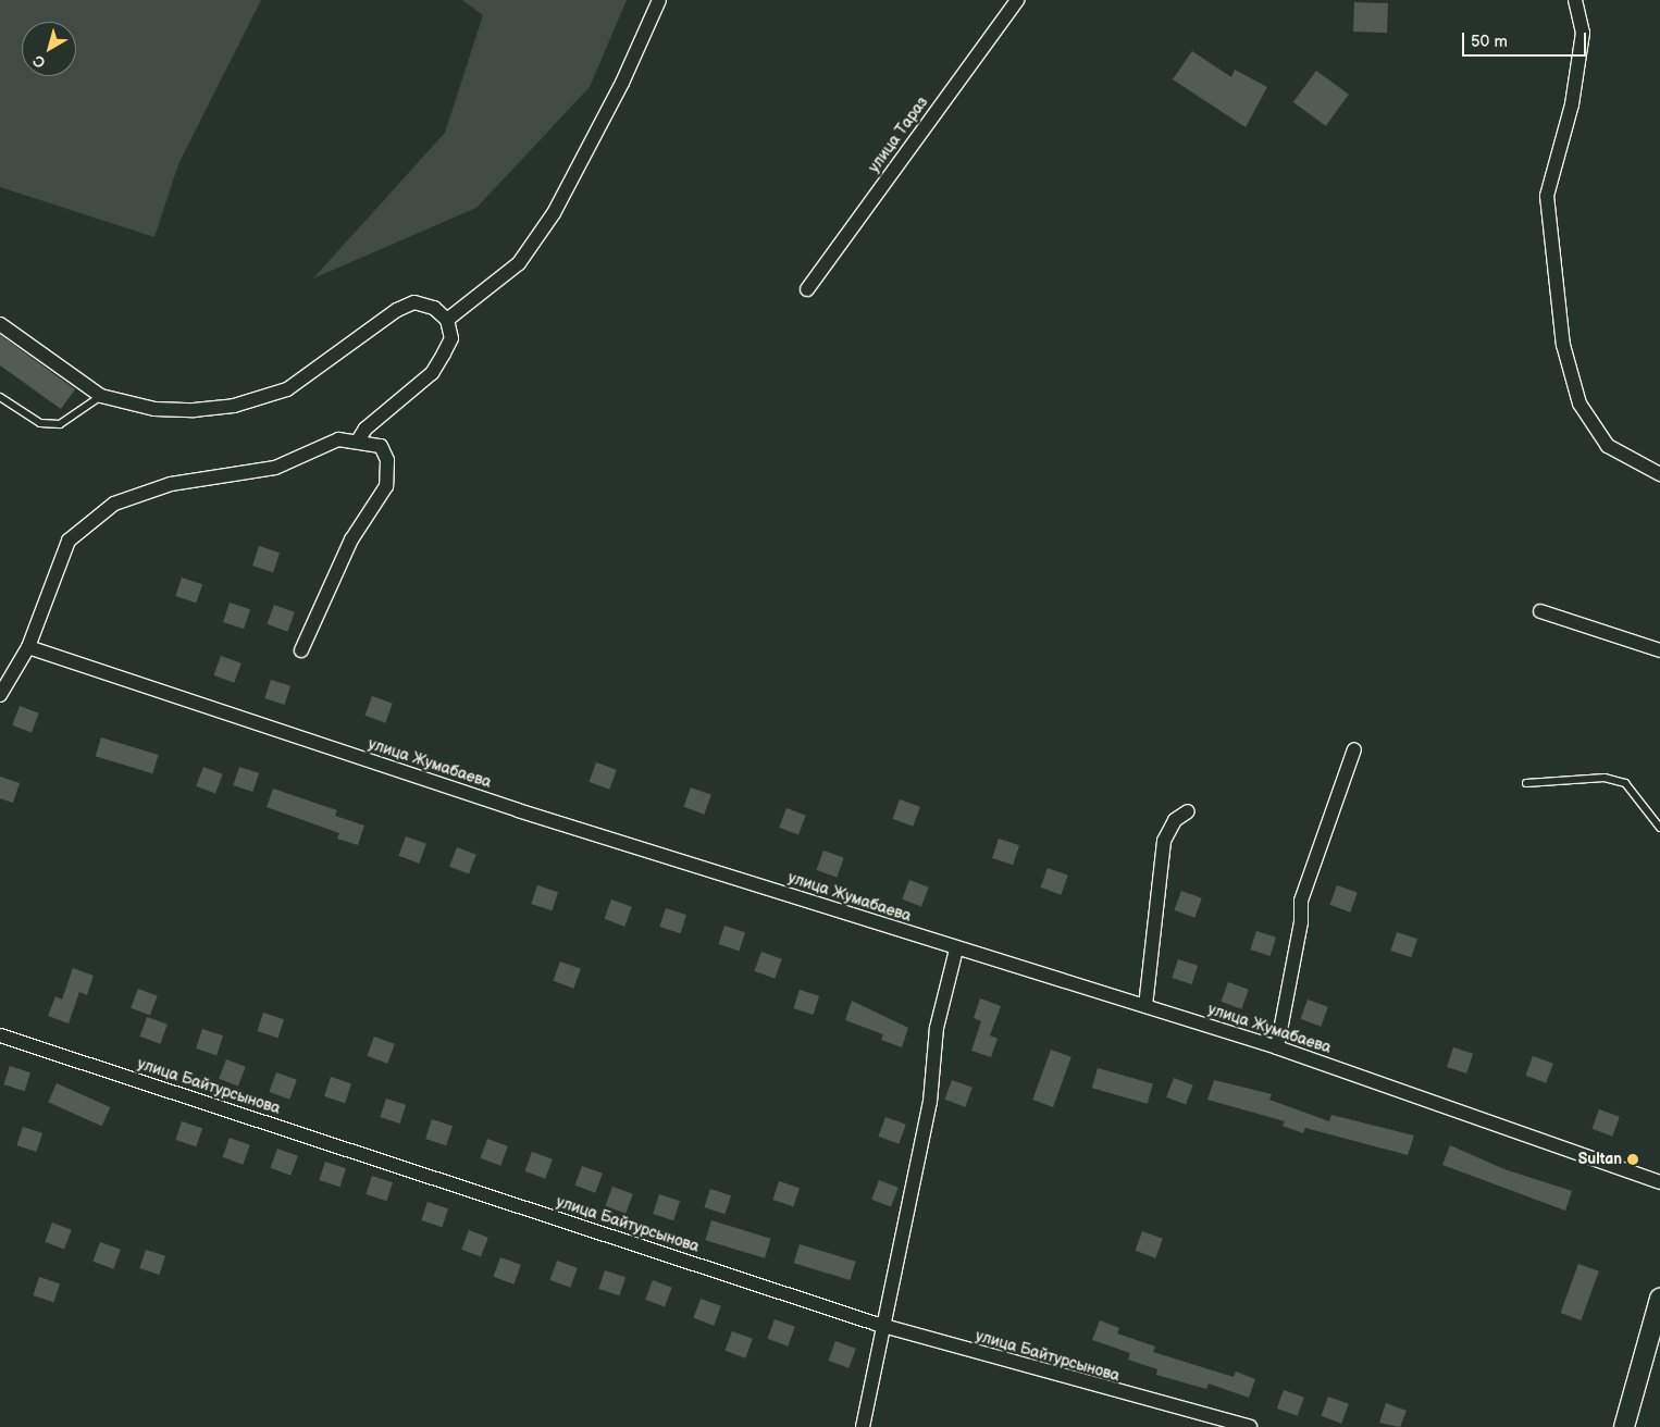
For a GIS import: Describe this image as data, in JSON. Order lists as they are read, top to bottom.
{
  "streets": {
    "street": ["улица Тараз", "улица Жумабаева", "улица Байтурсынова"]
  },
  "places": ["Sultan"],
  "scale_bar": "50 m",
  "north": "bottom left"
}
